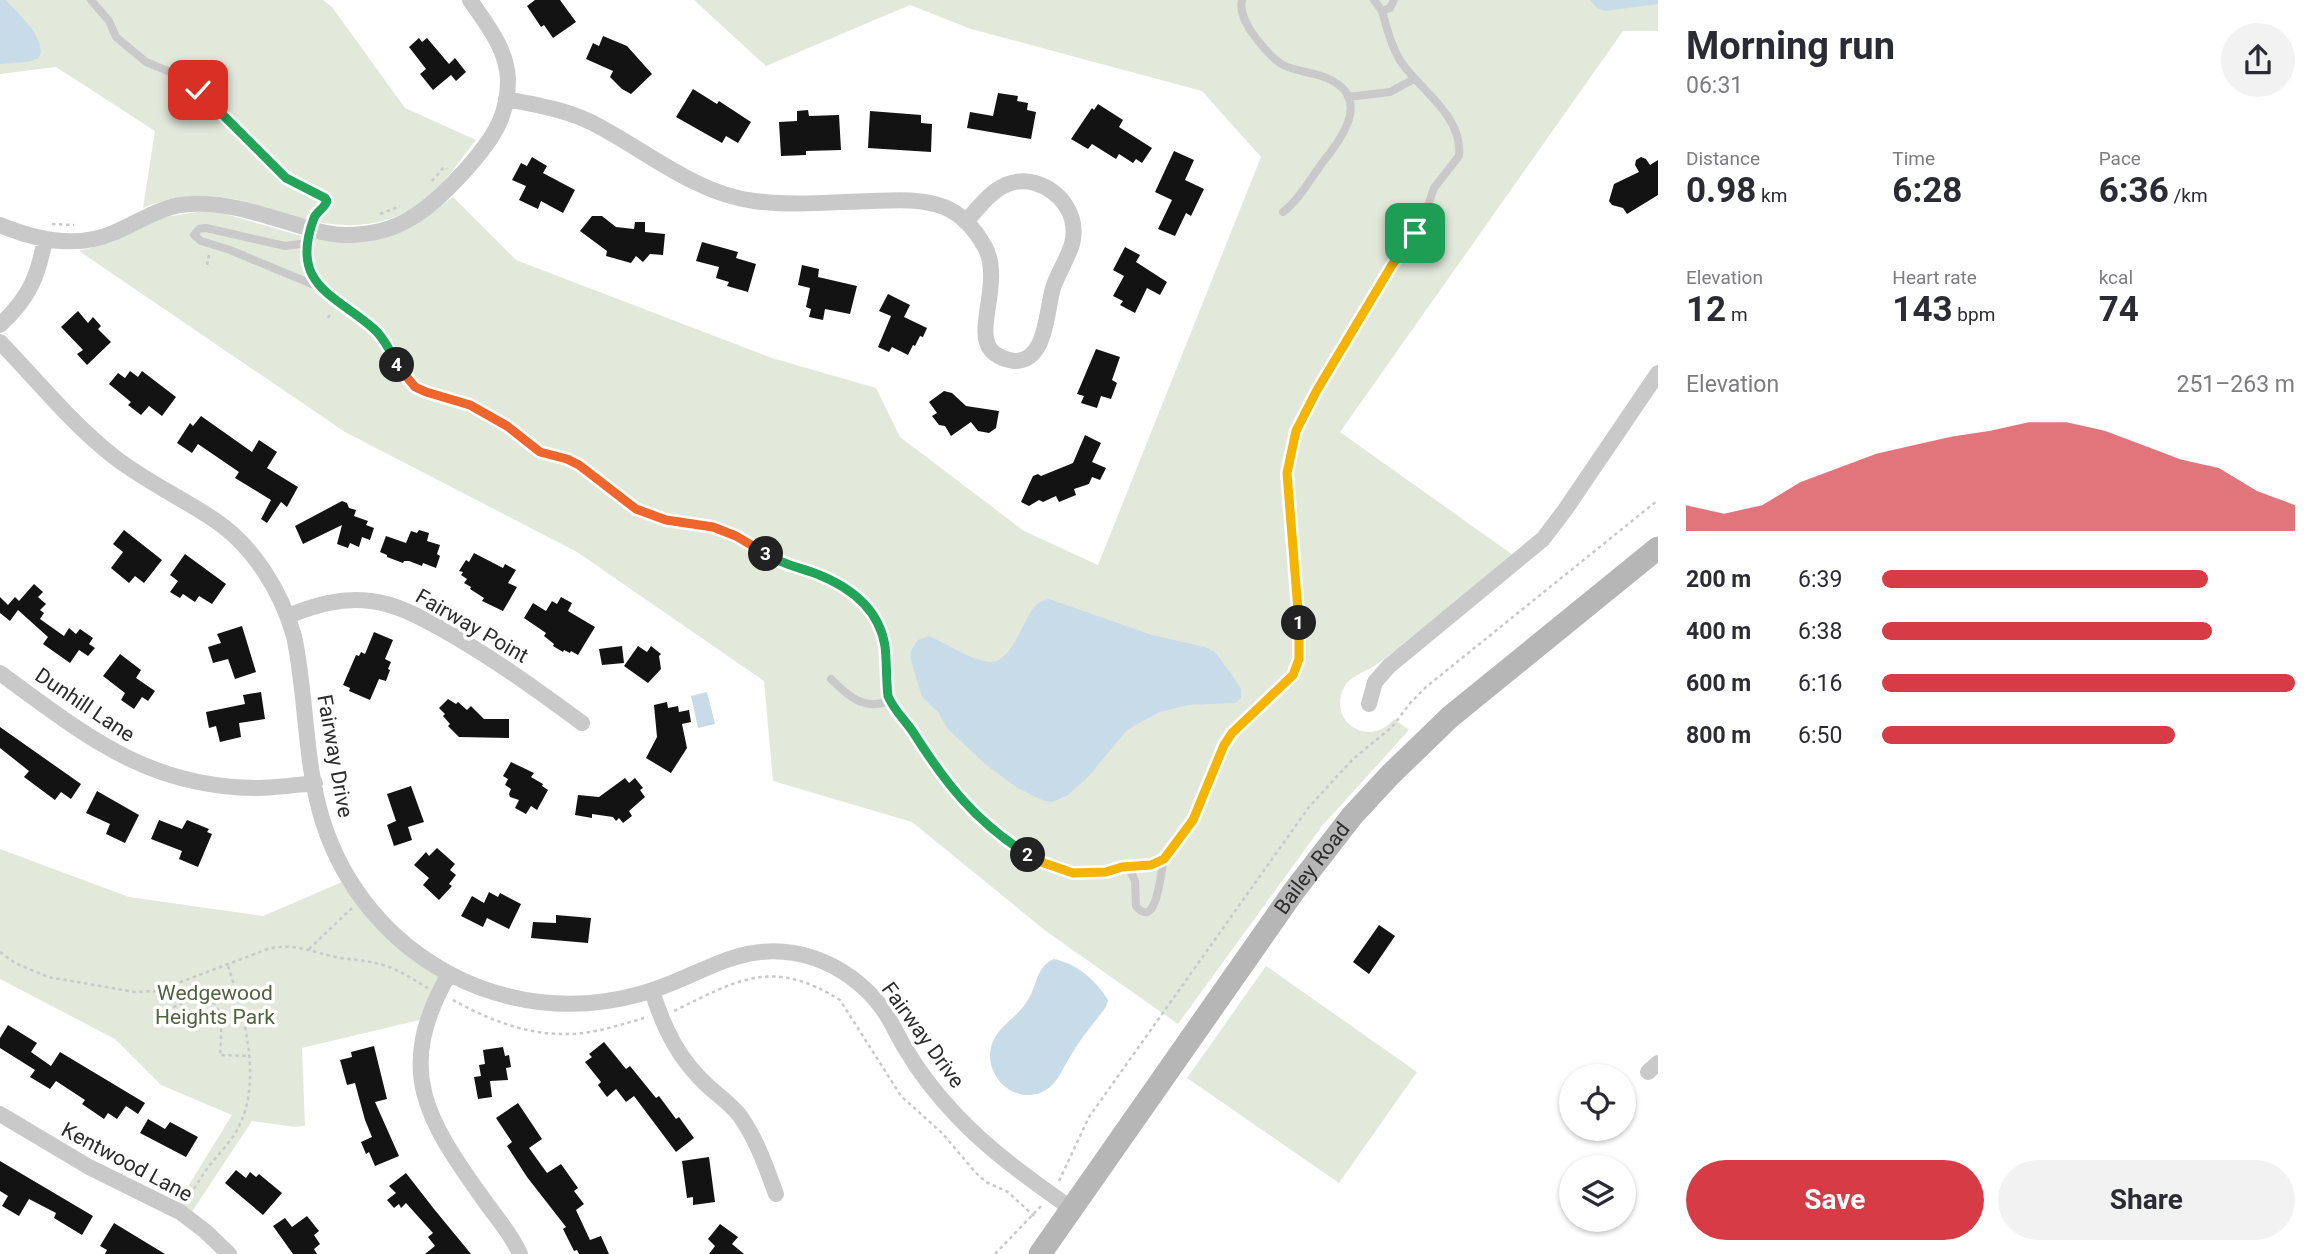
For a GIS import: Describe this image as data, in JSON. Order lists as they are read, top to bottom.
{
  "streets": {
    "main road": ["Bailey Road"],
    "street": [
      "Fairway Point",
      "Dunhill Lane",
      "Fairway Drive",
      "Kentwood Lane"
    ]
  },
  "crossings": [
    ["Fairway Point", "Fairway Drive"],
    ["Dunhill Lane", "Fairway Drive"],
    ["Fairway Drive", "Bailey Road"]
  ],
  "parks": ["Wedgewood Heights Park"],
  "page": {
    "heading": ["Morning run", "06:31"],
    "stats": [
      ["Distance", "0.98 km"],
      ["Time", "6:28"],
      ["Pace", "6:36 /km"],
      ["Elevation", "12 m"],
      ["Heart rate", "143 bpm"],
      ["kcal", "74"]
    ],
    "pins": [
      "4",
      "3",
      "1",
      "2"
    ],
    "chart": ["Elevation", "251–263 m"],
    "list": [
      {
        "name": "200 m",
        "note": "6:39"
      },
      {
        "name": "400 m",
        "note": "6:38"
      },
      {
        "name": "600 m",
        "note": "6:16"
      },
      {
        "name": "800 m",
        "note": "6:50"
      }
    ],
    "buttons": ["Save", "Share"]
  }
}
